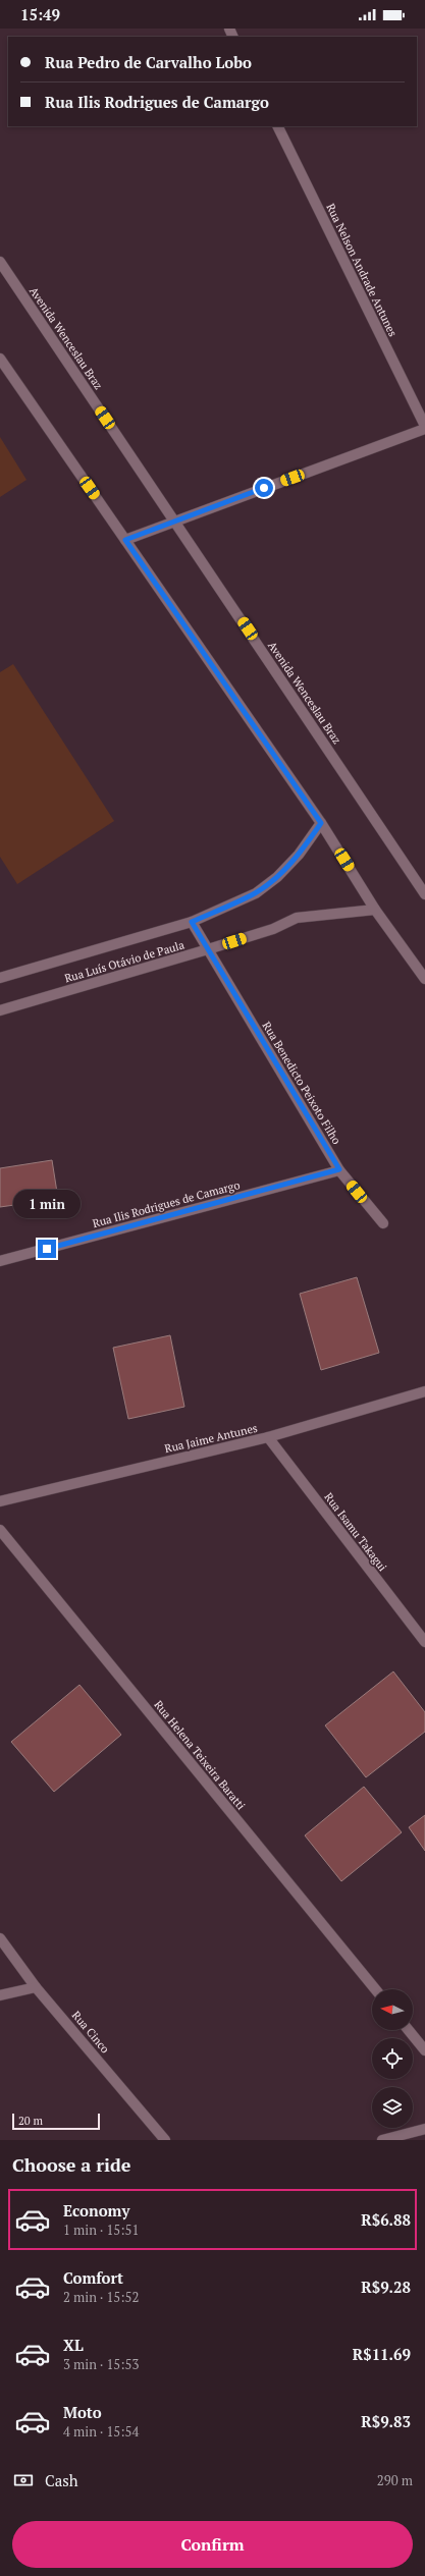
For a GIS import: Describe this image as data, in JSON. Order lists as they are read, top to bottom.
{
  "streets": {
    "street": [
      "Rua Nelson Andrade Antunes",
      "Avenida Wenceslau Braz",
      "Rua Luís Otávio de Paula",
      "Rua Benedicto Peixoto Filho",
      "Rua Ilis Rodrigues de Camargo",
      "Rua Jaime Antunes",
      "Rua Isamu Takagui",
      "Rua Helena Teixeira Baratti",
      "Rua Cinco"
    ]
  },
  "crossings": [
    ["Rua Luís Otávio de Paula", "Rua Benedicto Peixoto Filho"],
    ["Rua Benedicto Peixoto Filho", "Rua Ilis Rodrigues de Camargo"],
    ["Rua Jaime Antunes", "Rua Isamu Takagui"]
  ],
  "scale_bar": "20 m",
  "north": "left",
  "page": {
    "status": "15:49",
    "banner": ["Rua Pedro de Carvalho Lobo", "Rua Ilis Rodrigues de Camargo"],
    "bubble": "1 min",
    "scale": "20 m",
    "heading": "Choose a ride",
    "list": [
      {
        "name": "Economy",
        "note": "1 min · 15:51",
        "value": "R$6.88"
      },
      {
        "name": "Comfort",
        "note": "2 min · 15:52",
        "value": "R$9.28"
      },
      {
        "name": "XL",
        "note": "3 min · 15:53",
        "value": "R$11.69"
      },
      {
        "name": "Moto",
        "note": "4 min · 15:54",
        "value": "R$9.83"
      }
    ],
    "pay": ["Cash", "290 m"],
    "buttons": "Confirm"
  }
}
